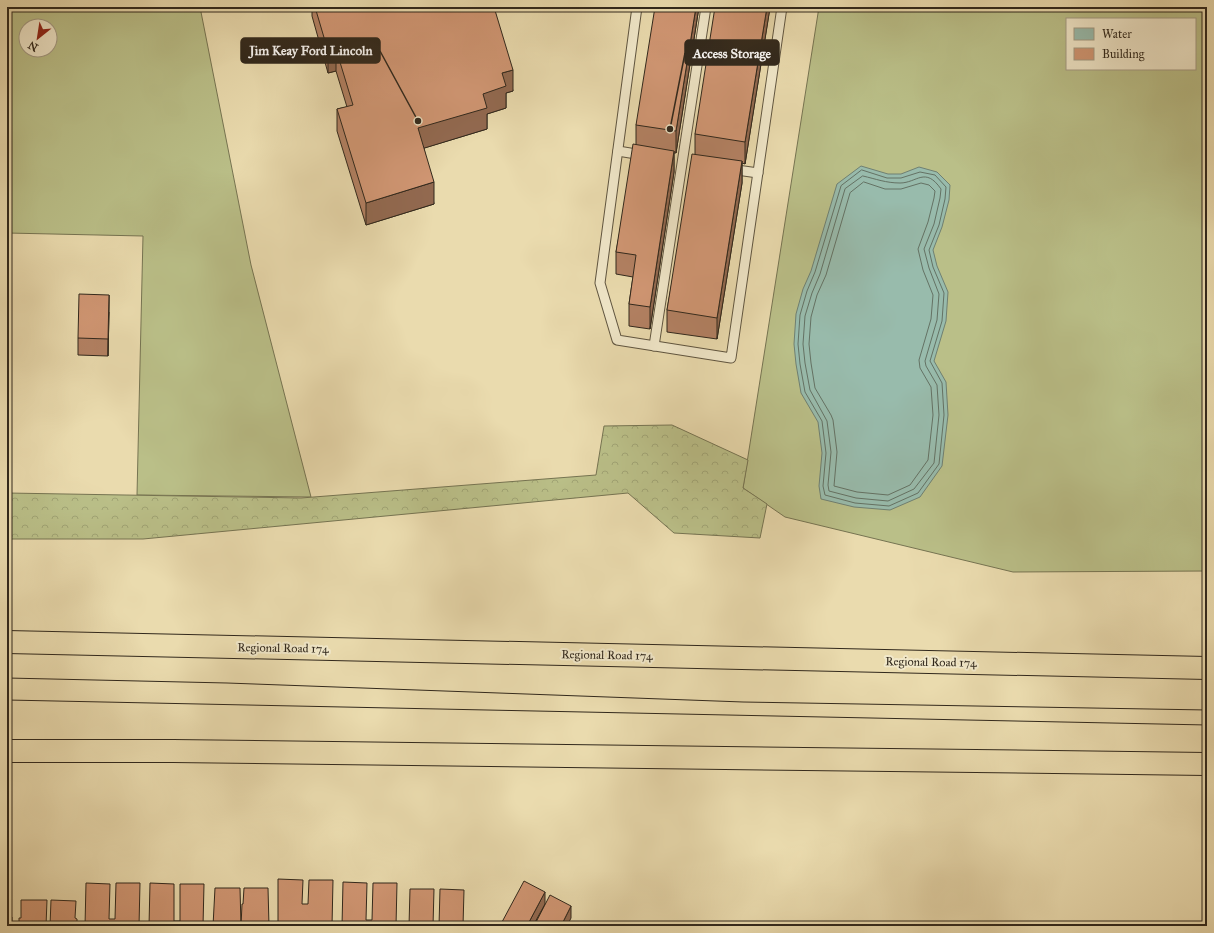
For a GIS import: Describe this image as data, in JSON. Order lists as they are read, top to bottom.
{
  "streets": {
    "highway": ["Regional Road 174"]
  },
  "places": ["Jim Keay Ford Lincoln", "Access Storage"],
  "legend": ["Water", "Building"],
  "north": "bottom left"
}
